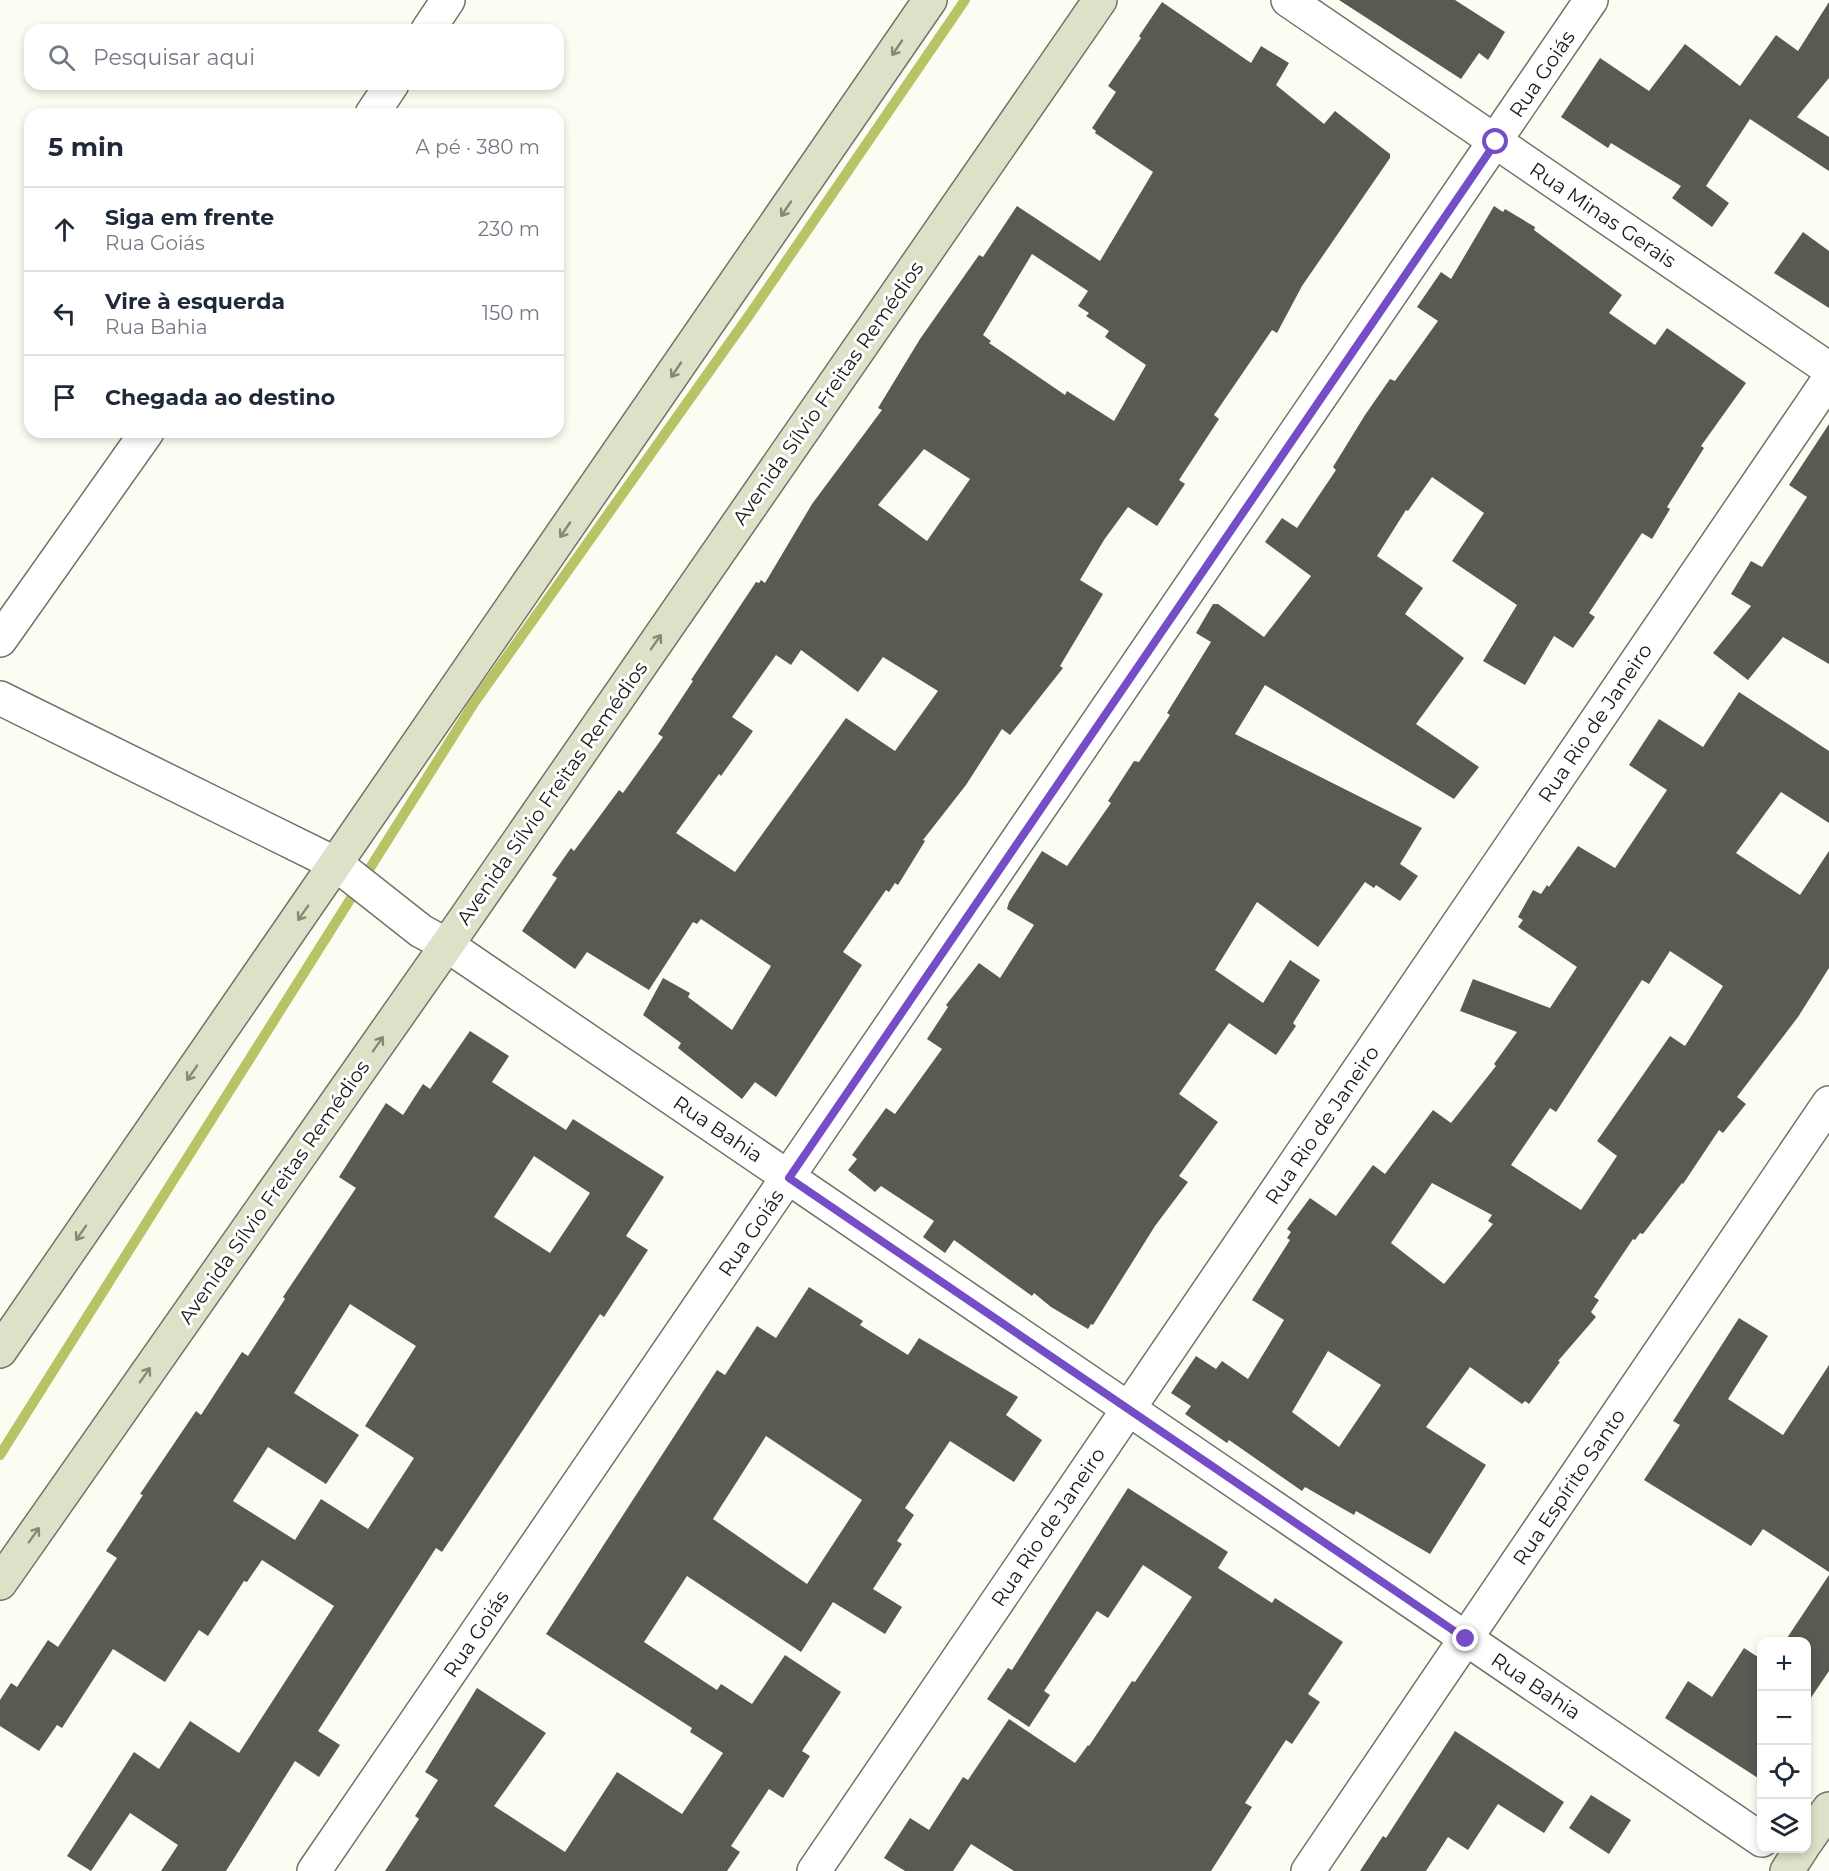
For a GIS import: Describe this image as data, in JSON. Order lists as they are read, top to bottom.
{
  "streets": {
    "street": [
      "Rua Goiás",
      "Rua Minas Gerais",
      "Avenida Sílvio Freitas Remédios",
      "Rua Rio de Janeiro",
      "Rua Bahia",
      "Rua Espírito Santo"
    ]
  },
  "crossings": [
    ["Rua Goiás", "Rua Minas Gerais"],
    ["Rua Goiás", "Rua Bahia"],
    ["Avenida Sílvio Freitas Remédios", "Rua Bahia"],
    ["Rua Rio de Janeiro", "Rua Bahia"],
    ["Rua Bahia", "Rua Espírito Santo"]
  ],
  "page": {
    "search": "Pesquisar aqui",
    "heading": ["5 min", "A pé · 380 m"],
    "list": [
      ["Siga em frente", "Rua Goiás", "230 m"],
      ["Vire à esquerda", "Rua Bahia", "150 m"],
      "Chegada ao destino"
    ],
    "map_buttons": ["+", "−"]
  }
}
